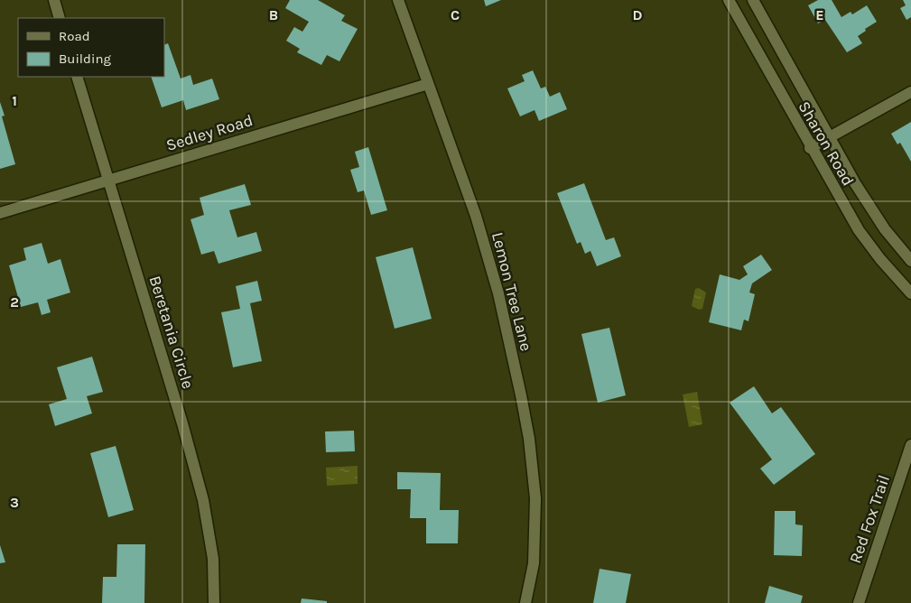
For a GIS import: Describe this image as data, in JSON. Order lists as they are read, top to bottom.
{
  "streets": {
    "street": [
      "Sedley Road",
      "Sharon Road",
      "Lemon Tree Lane",
      "Beretania Circle",
      "Red Fox Trail"
    ]
  },
  "crossings": [
    ["Sedley Road", "Lemon Tree Lane"],
    ["Sedley Road", "Beretania Circle"]
  ],
  "legend": ["Road", "Building"],
  "grid": {
    "columns": [
      "B",
      "C",
      "D",
      "E"
    ],
    "rows": ["1", "2", "3"]
  }
}
